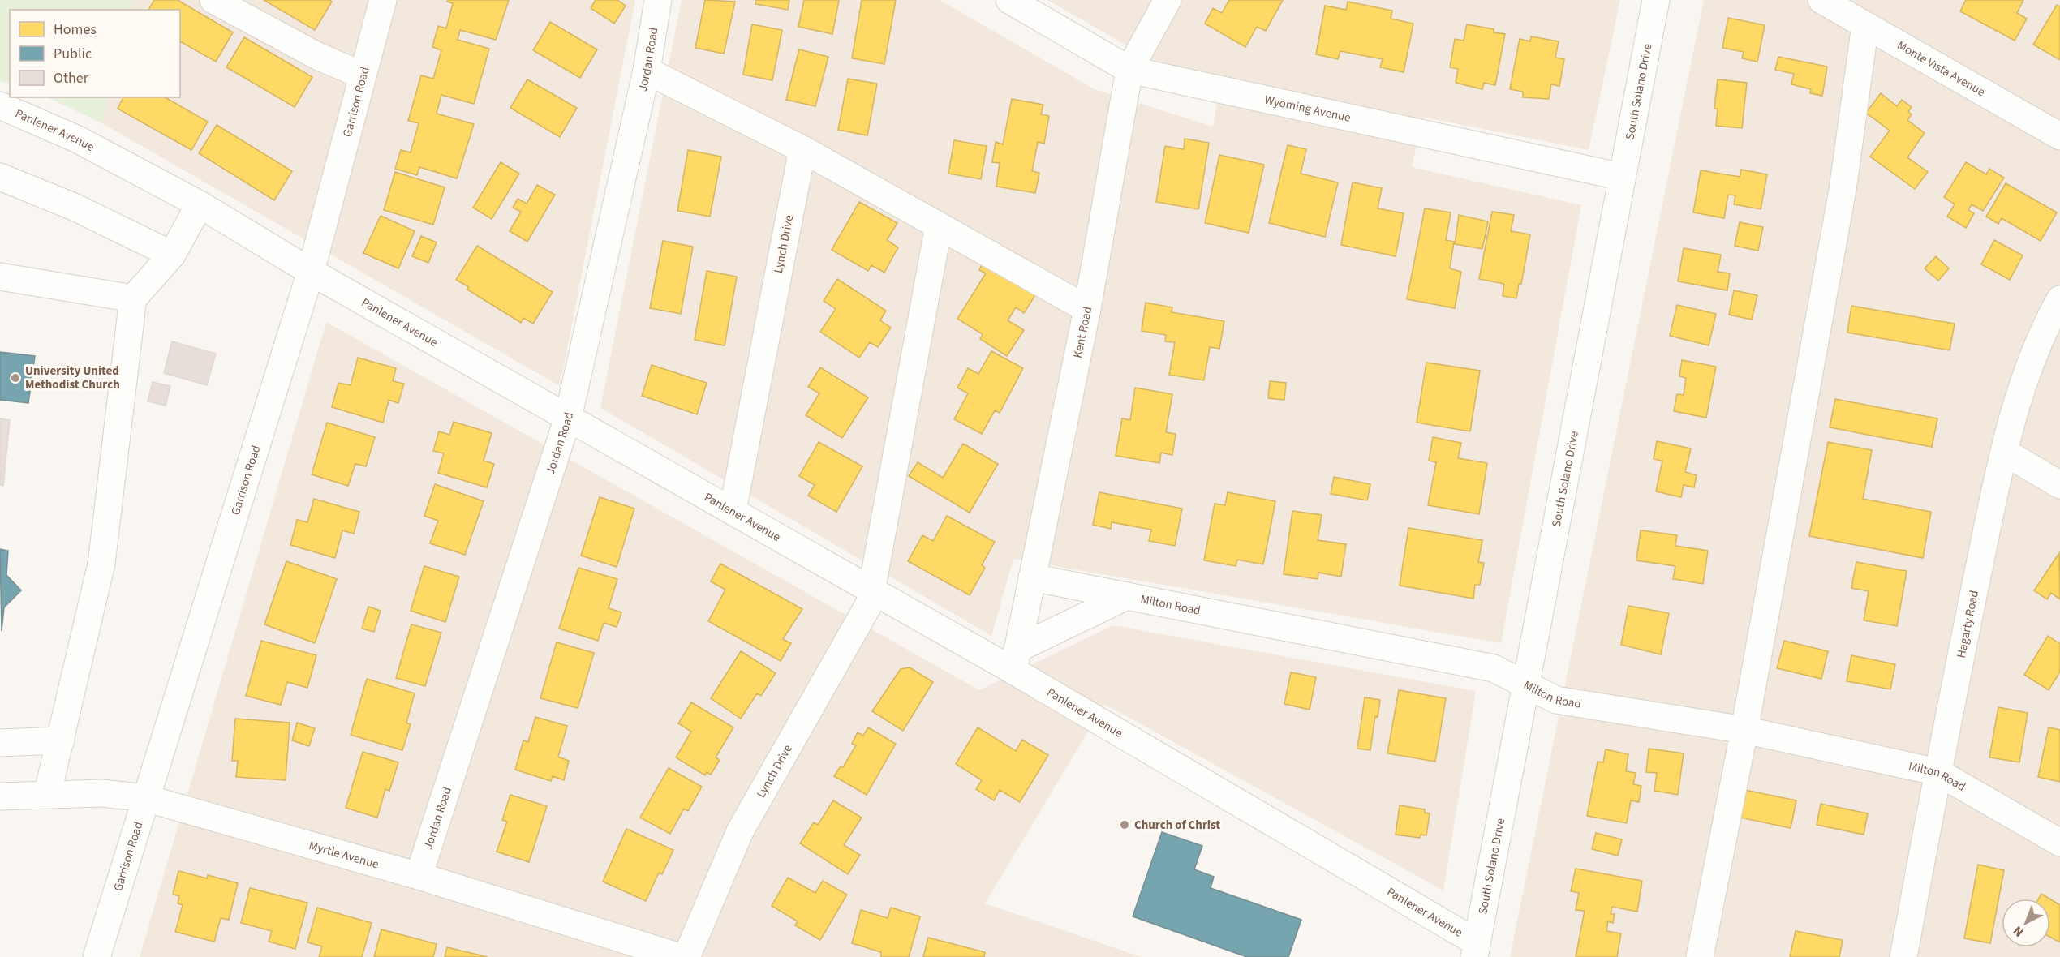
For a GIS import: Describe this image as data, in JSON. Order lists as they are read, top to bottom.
{
  "streets": {
    "street": [
      "Jordan Road",
      "Monte Vista Avenue",
      "South Solano Drive",
      "Garrison Road",
      "Wyoming Avenue",
      "Panlener Avenue",
      "Lynch Drive",
      "Kent Road",
      "Milton Road",
      "Hagarty Road",
      "Myrtle Avenue"
    ]
  },
  "crossings": [
    ["Jordan Road", "Panlener Avenue"],
    ["Jordan Road", "Myrtle Avenue"],
    ["South Solano Drive", "Wyoming Avenue"],
    ["South Solano Drive", "Panlener Avenue"],
    ["South Solano Drive", "Milton Road"],
    ["Garrison Road", "Panlener Avenue"],
    ["Garrison Road", "Myrtle Avenue"],
    ["Wyoming Avenue", "Kent Road"],
    ["Panlener Avenue", "Lynch Drive"],
    ["Panlener Avenue", "Kent Road"],
    ["Kent Road", "Milton Road"],
    ["Milton Road", "Hagarty Road"]
  ],
  "places": ["University United Methodist Church", "Church of Christ"],
  "legend": ["Homes", "Public", "Other"],
  "north": "bottom left"
}
